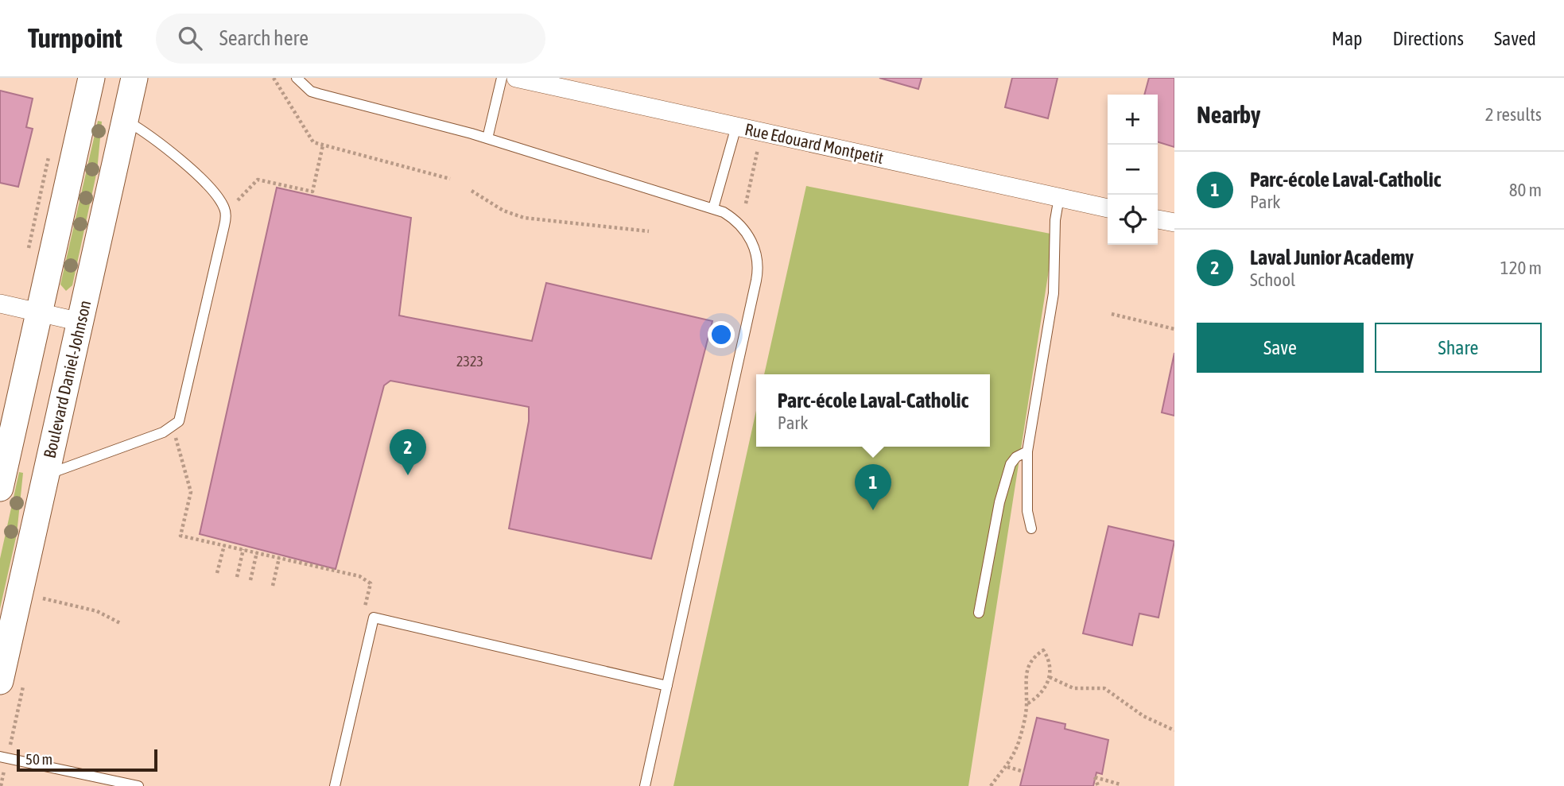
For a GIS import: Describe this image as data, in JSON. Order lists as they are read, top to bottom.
{
  "streets": {
    "street": ["Rue Edouard Montpetit", "Boulevard Daniel-Johnson"]
  },
  "house_numbers": ["2323"],
  "scale_bar": "50 m",
  "page": {
    "header": "Turnpoint",
    "search": "Search here",
    "nav": ["Map", "Directions", "Saved"],
    "heading": ["Nearby", "2 results"],
    "map_buttons": ["+", "−"],
    "list": [
      {
        "mark": "1",
        "name": "Parc-école Laval-Catholic",
        "note": "Park",
        "value": "80 m"
      },
      {
        "mark": "2",
        "name": "Laval Junior Academy",
        "note": "School",
        "value": "120 m"
      }
    ],
    "buttons": ["Save", "Share"],
    "popup": ["Parc-école Laval-Catholic", "Park"],
    "pins": ["2", "1"],
    "scale": "50 m"
  }
}
